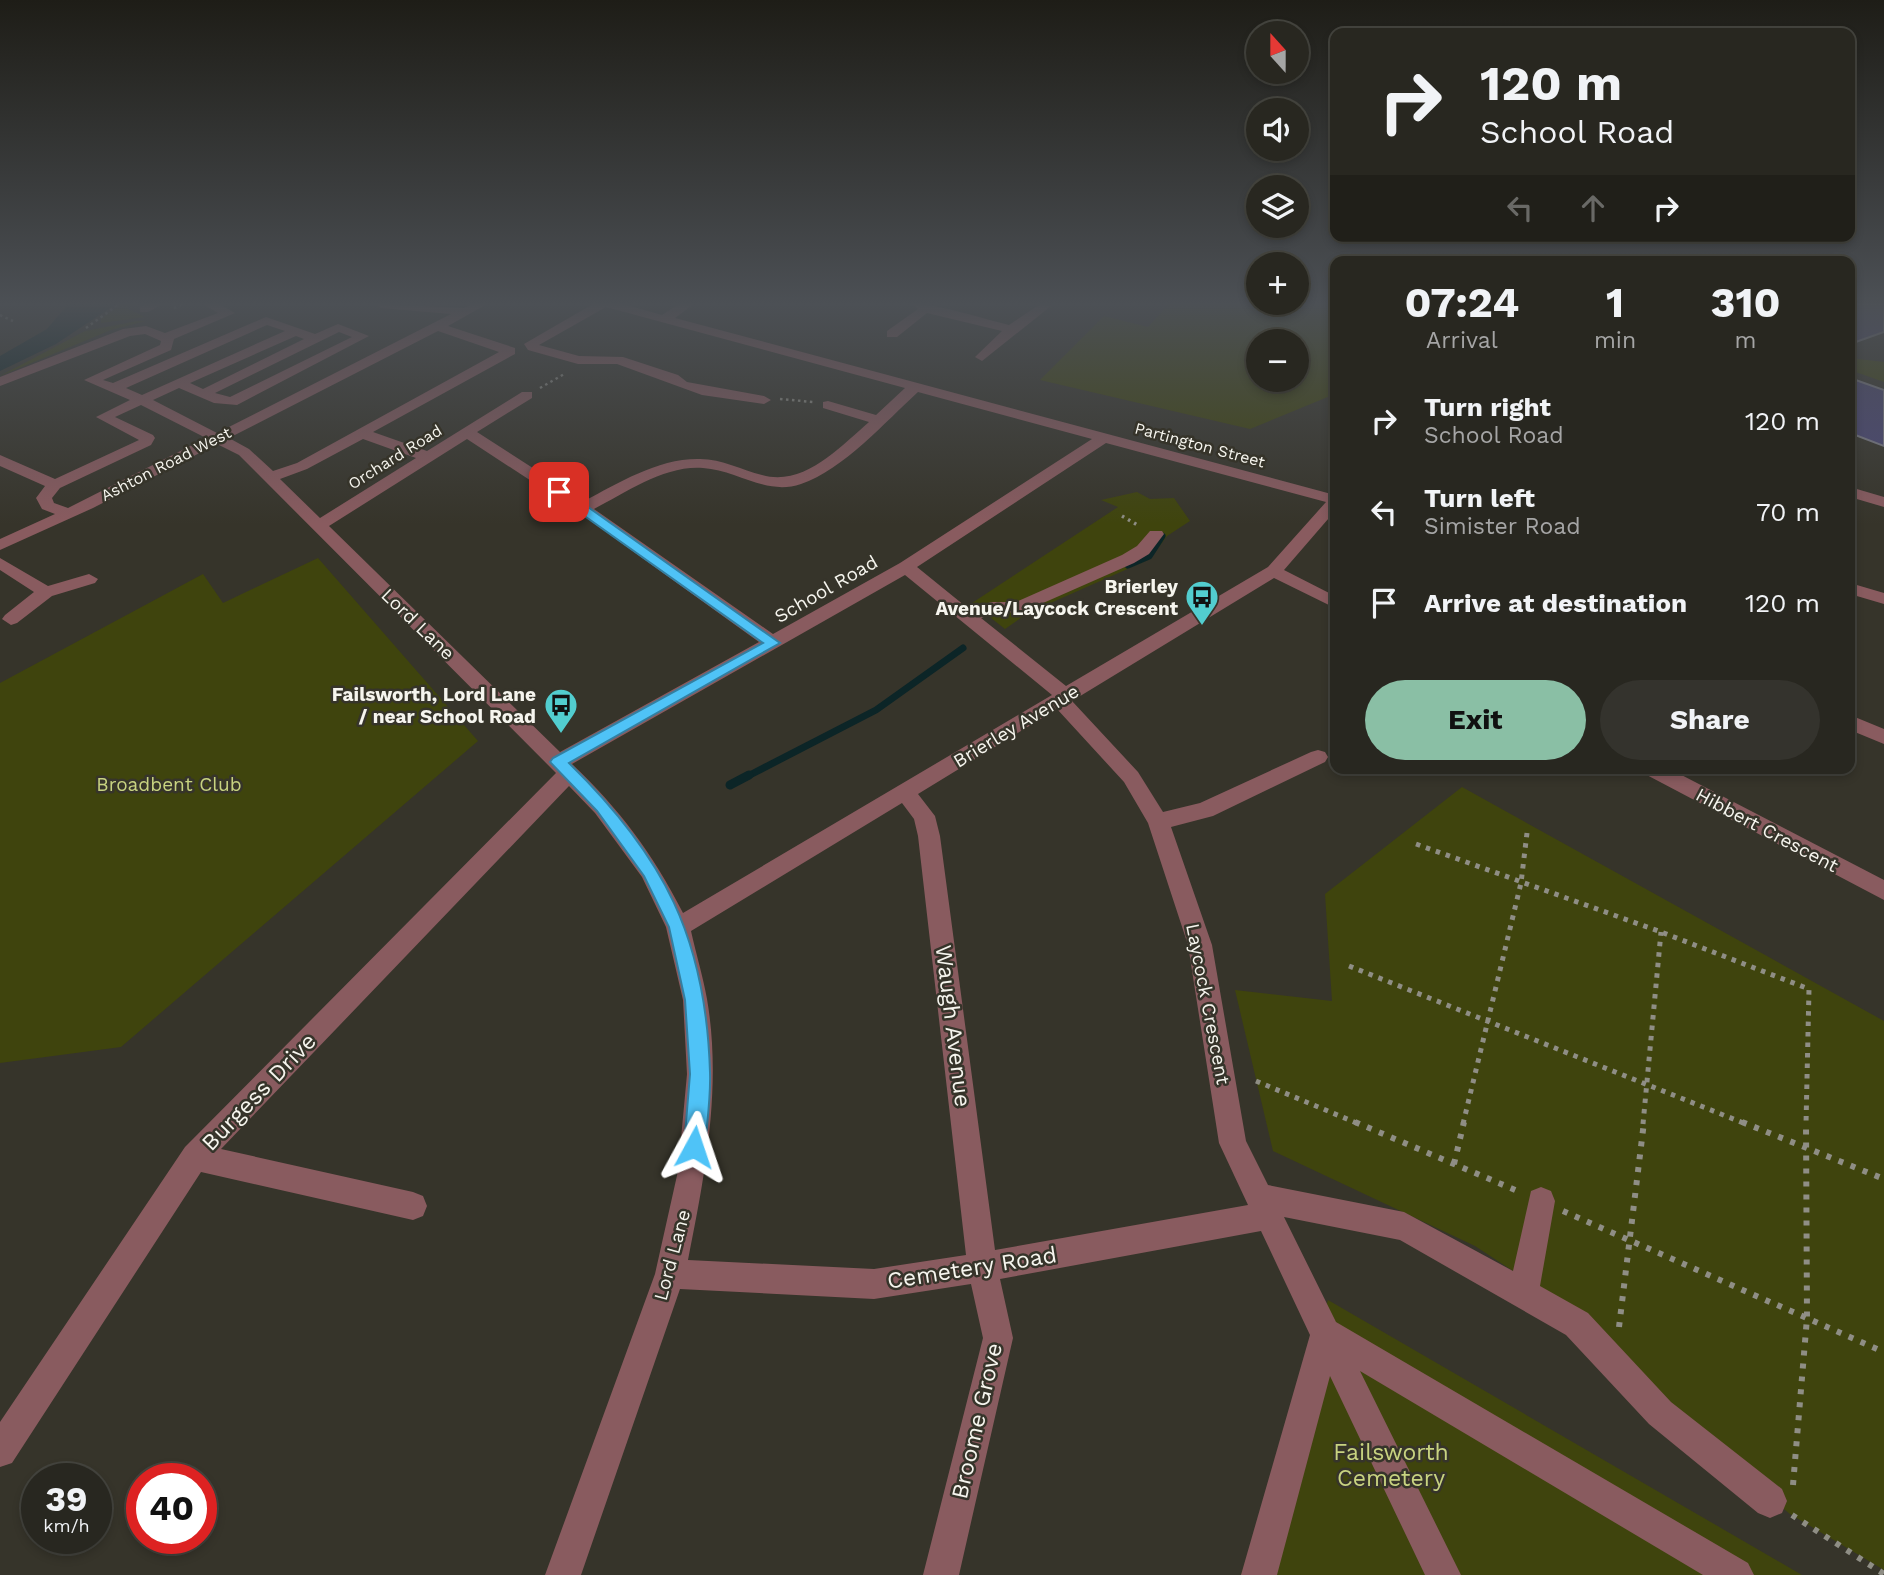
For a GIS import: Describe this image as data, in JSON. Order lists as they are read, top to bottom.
{
  "streets": {
    "street": [
      "Partington Street",
      "Orchard Road",
      "Ashton Road West",
      "School Road",
      "Lord Lane",
      "Brierley Avenue",
      "Hibbert Crescent",
      "Laycock Crescent",
      "Waugh Avenue",
      "Burgess Drive",
      "Cemetery Road",
      "Broome Grove"
    ]
  },
  "crossings": [
    ["Partington Street", "School Road"],
    ["Orchard Road", "Lord Lane"],
    ["Ashton Road West", "Lord Lane"],
    ["School Road", "Lord Lane"],
    ["School Road", "Laycock Crescent"],
    ["School Road", "Burgess Drive"],
    ["Lord Lane", "Brierley Avenue"],
    ["Lord Lane", "Burgess Drive"],
    ["Lord Lane", "Cemetery Road"],
    ["Brierley Avenue", "Laycock Crescent"],
    ["Brierley Avenue", "Waugh Avenue"],
    ["Laycock Crescent", "Cemetery Road"],
    ["Waugh Avenue", "Cemetery Road"],
    ["Waugh Avenue", "Broome Grove"],
    ["Cemetery Road", "Broome Grove"]
  ],
  "parks": ["Broadbent Club", "Failsworth Cemetery"],
  "places": {
    "bus stop": ["Brierley Avenue/Laycock Crescent", "Failsworth, Lord Lane / near School Road"]
  },
  "north": "top",
  "page": {
    "map_buttons": ["+", "−"],
    "turn": ["120 m", "School Road"],
    "eta": [
      "07:24",
      "Arrival",
      "1",
      "min",
      "310",
      "m"
    ],
    "list": [
      {
        "name": "Turn right",
        "note": "School Road",
        "value": "120 m"
      },
      {
        "name": "Turn left",
        "note": "Simister Road",
        "value": "70 m"
      },
      {
        "name": "Arrive at destination",
        "value": "120 m"
      }
    ],
    "buttons": ["Exit", "Share"],
    "speed": "39 km/h",
    "limit": "40"
  }
}
